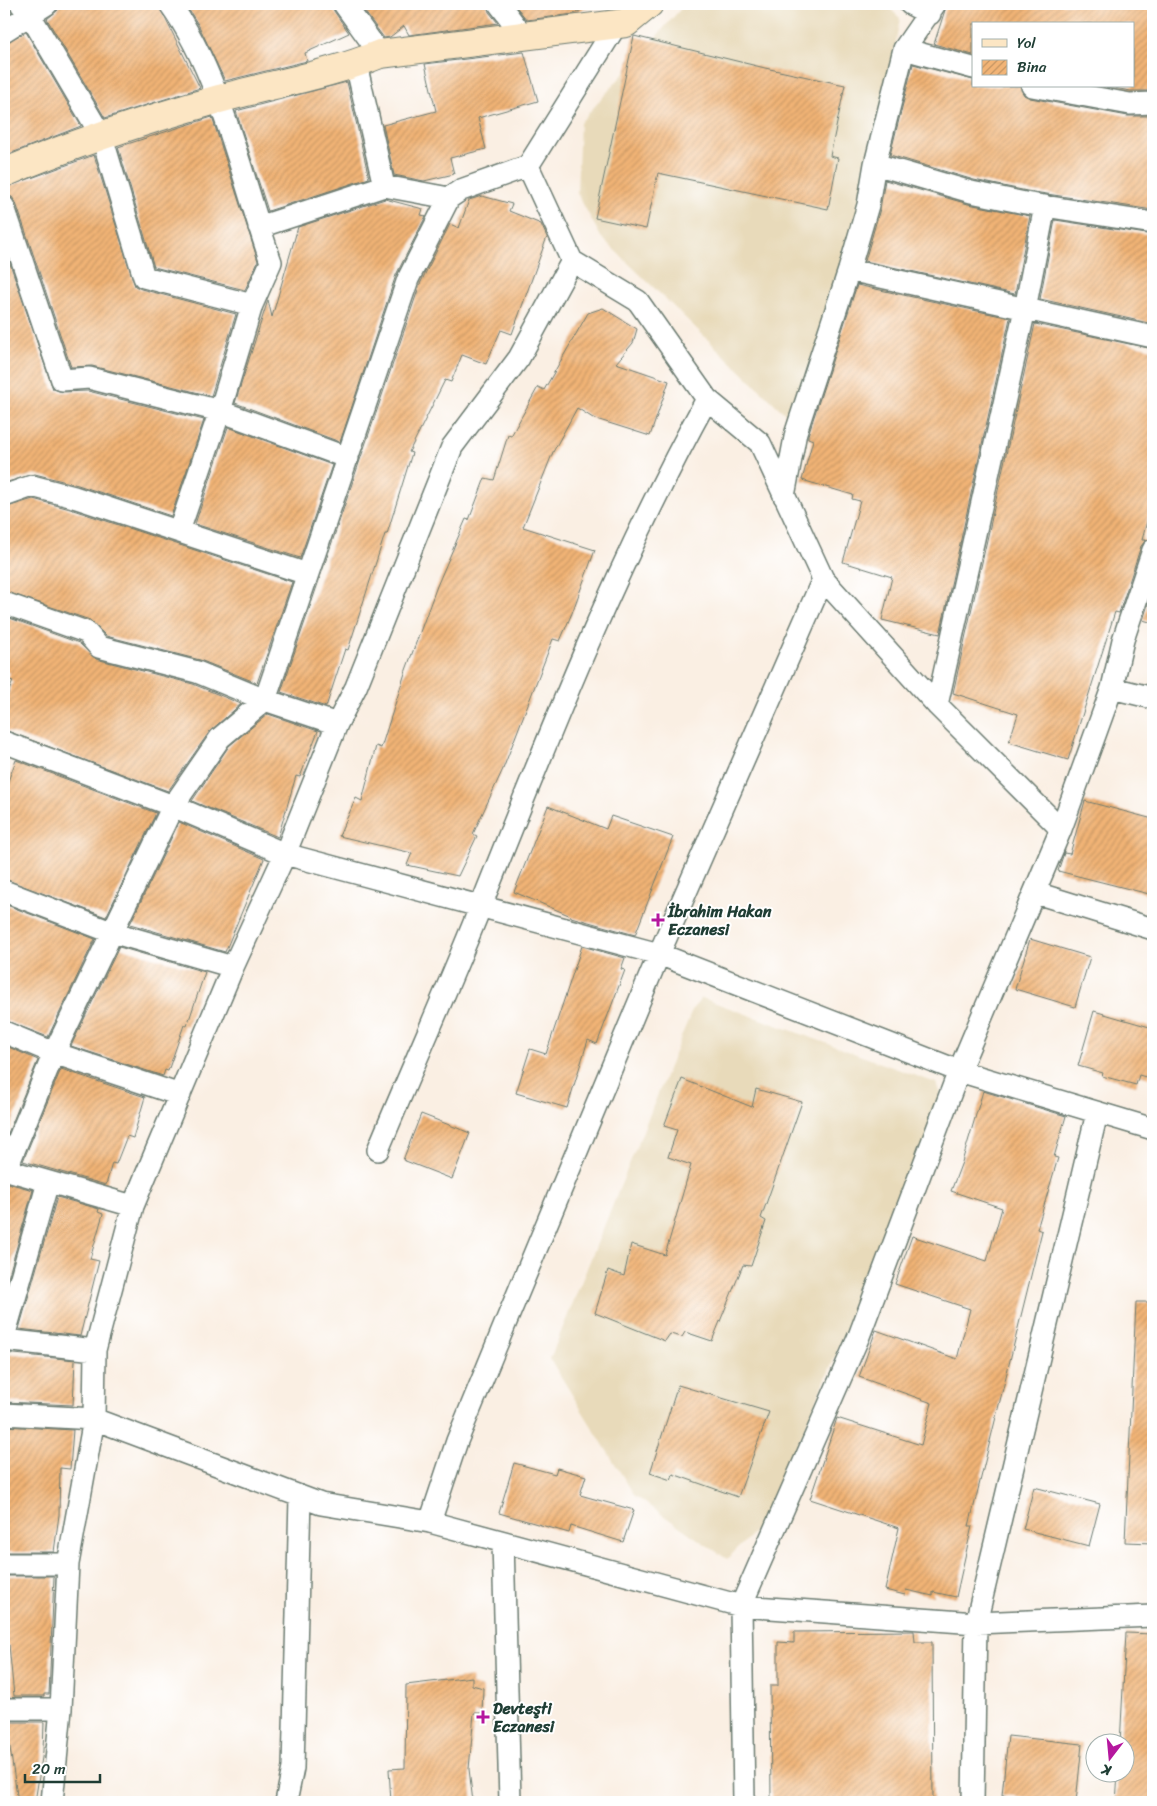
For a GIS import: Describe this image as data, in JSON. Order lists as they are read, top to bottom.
{
  "places": {
    "health": ["İbrahim Hakan Eczanesi", "Devteşti Eczanesi"]
  },
  "legend": ["Yol", "Bina"],
  "scale_bar": "20 m",
  "north": "bottom"
}
